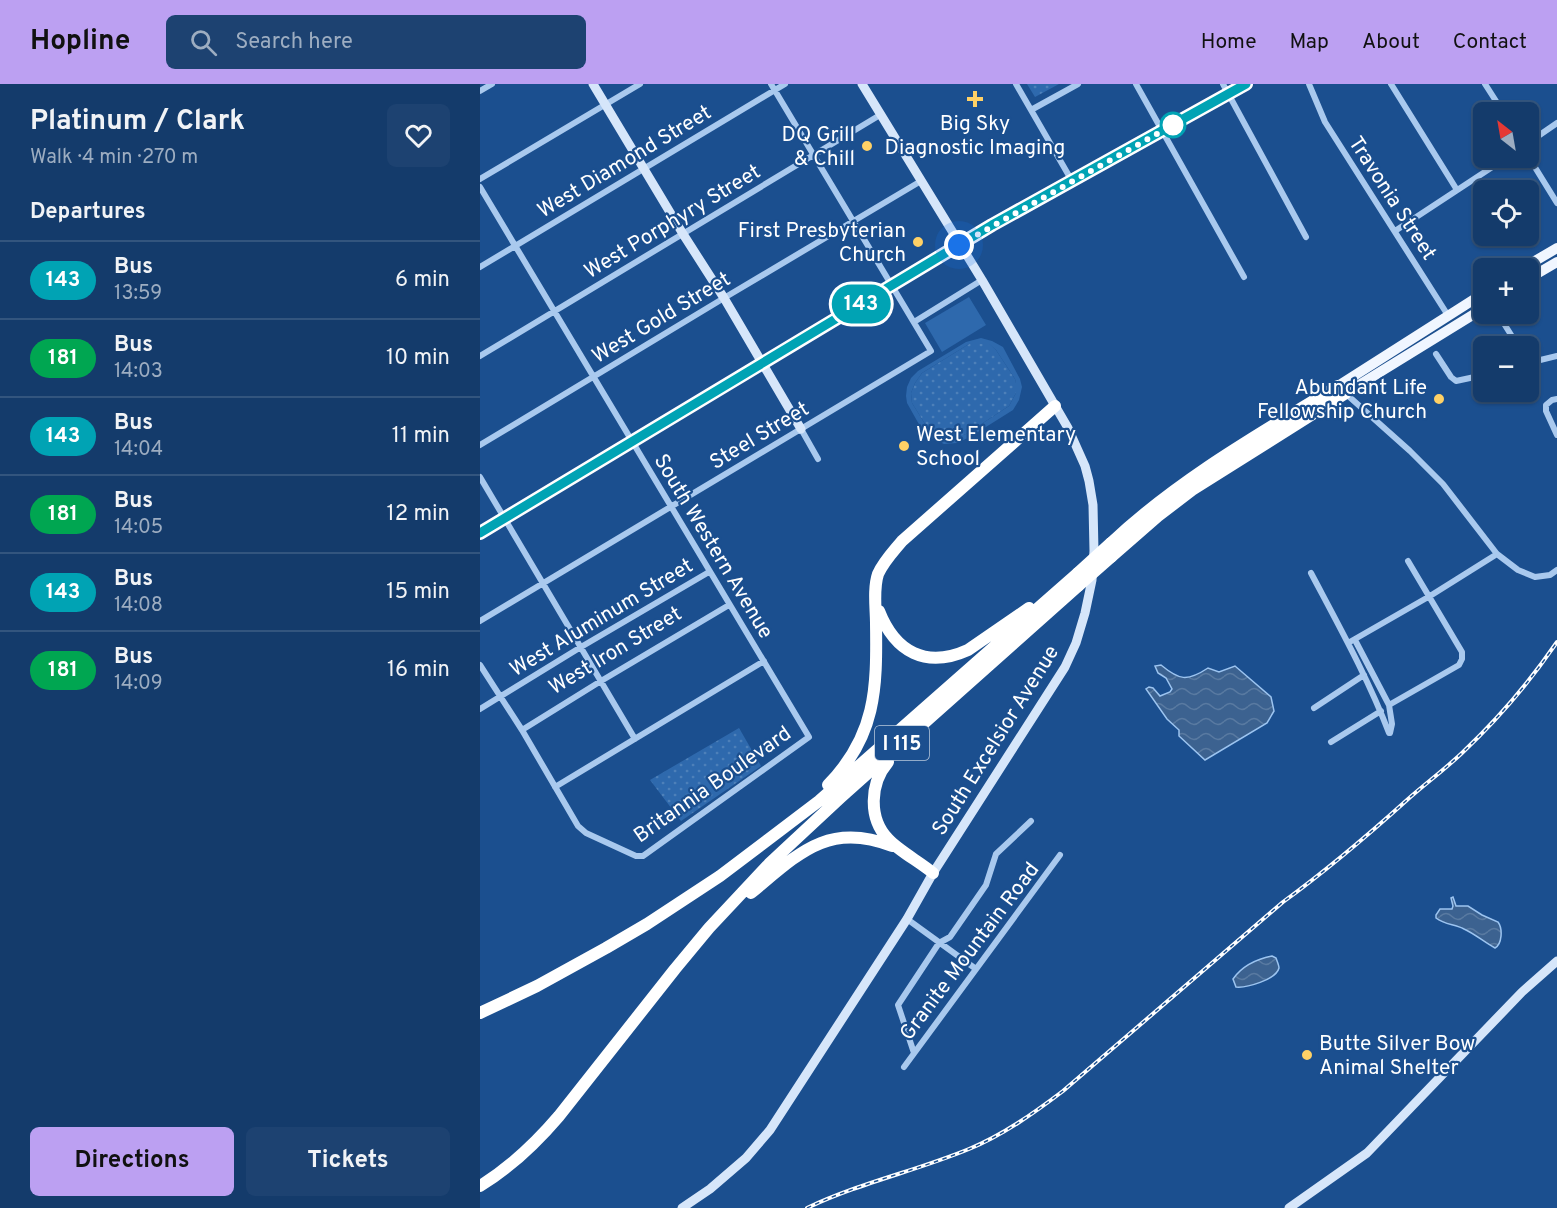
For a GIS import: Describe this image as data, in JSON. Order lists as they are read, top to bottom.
{
  "streets": {
    "highway": ["I 115"],
    "street": [
      "West Diamond Street",
      "Travonia Street",
      "West Porphyry Street",
      "West Gold Street",
      "Steel Street",
      "South Western Avenue",
      "West Aluminum Street",
      "West Iron Street",
      "South Excelsior Avenue",
      "Britannia Boulevard",
      "Granite Mountain Road"
    ]
  },
  "crossings": [
    ["West Diamond Street", "South Western Avenue"],
    ["West Porphyry Street", "South Western Avenue"],
    ["West Porphyry Street", "South Excelsior Avenue"],
    ["West Gold Street", "South Western Avenue"],
    ["West Gold Street", "South Excelsior Avenue"],
    ["Steel Street", "South Western Avenue"],
    ["South Western Avenue", "West Aluminum Street"],
    ["South Western Avenue", "West Iron Street"],
    ["South Western Avenue", "Britannia Boulevard"]
  ],
  "places": {
    "health": ["Big Sky Diagnostic Imaging"],
    "other": [
      "DQ Grill & Chill",
      "First Presbyterian Church",
      "Abundant Life Fellowship Church",
      "West Elementary School",
      "Butte Silver Bow Animal Shelter"
    ]
  },
  "lines": ["bus line 143"],
  "north": "top left",
  "page": {
    "header": "Hopline",
    "search": "Search here",
    "nav": [
      "Home",
      "Map",
      "About",
      "Contact"
    ],
    "heading": [
      ["Platinum / Clark", "Walk · 4 min · 270 m"],
      "Departures"
    ],
    "on_map": "143",
    "map_buttons": ["+", "−"],
    "list": [
      {
        "mark": "143",
        "name": "Bus",
        "note": "13:59",
        "value": "6 min"
      },
      {
        "mark": "181",
        "name": "Bus",
        "note": "14:03",
        "value": "10 min"
      },
      {
        "mark": "143",
        "name": "Bus",
        "note": "14:04",
        "value": "11 min"
      },
      {
        "mark": "181",
        "name": "Bus",
        "note": "14:05",
        "value": "12 min"
      },
      {
        "mark": "143",
        "name": "Bus",
        "note": "14:08",
        "value": "15 min"
      },
      {
        "mark": "181",
        "name": "Bus",
        "note": "14:09",
        "value": "16 min"
      }
    ],
    "buttons": ["Directions", "Tickets"]
  }
}
